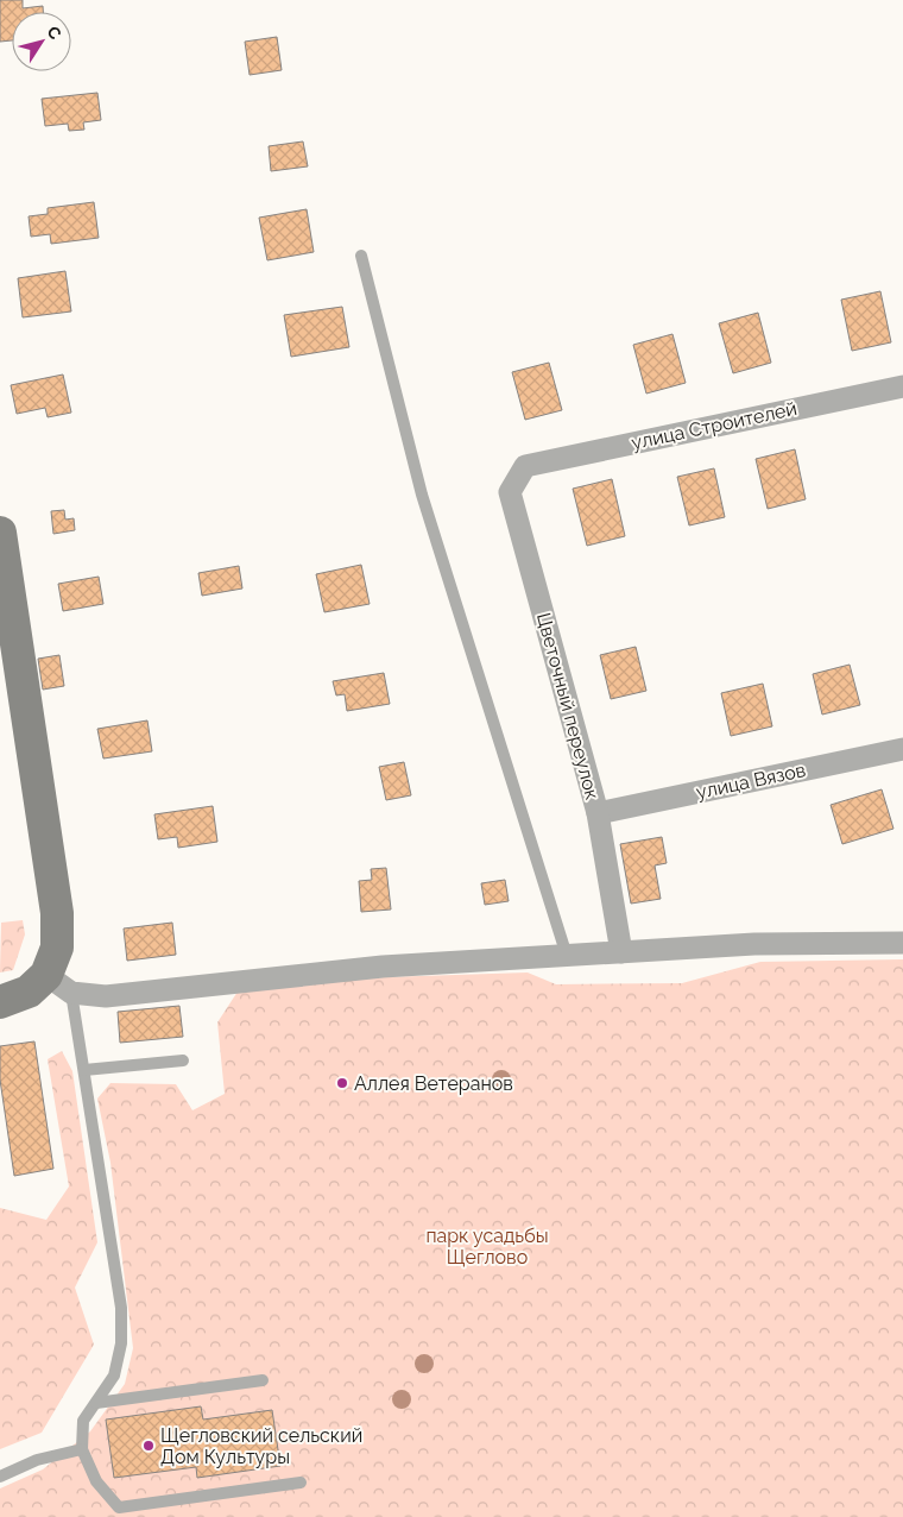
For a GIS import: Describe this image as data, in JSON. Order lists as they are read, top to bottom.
{
  "streets": {
    "street": ["улица Строителей", "Цветочный переулок", "улица Вязов"]
  },
  "crossings": [
    ["улица Строителей", "Цветочный переулок"],
    ["Цветочный переулок", "улица Вязов"]
  ],
  "parks": ["парк усадьбы Щеглово"],
  "places": ["Аллея Ветеранов", "Щегловский сельский Дом Культуры"],
  "north": "top right"
}
